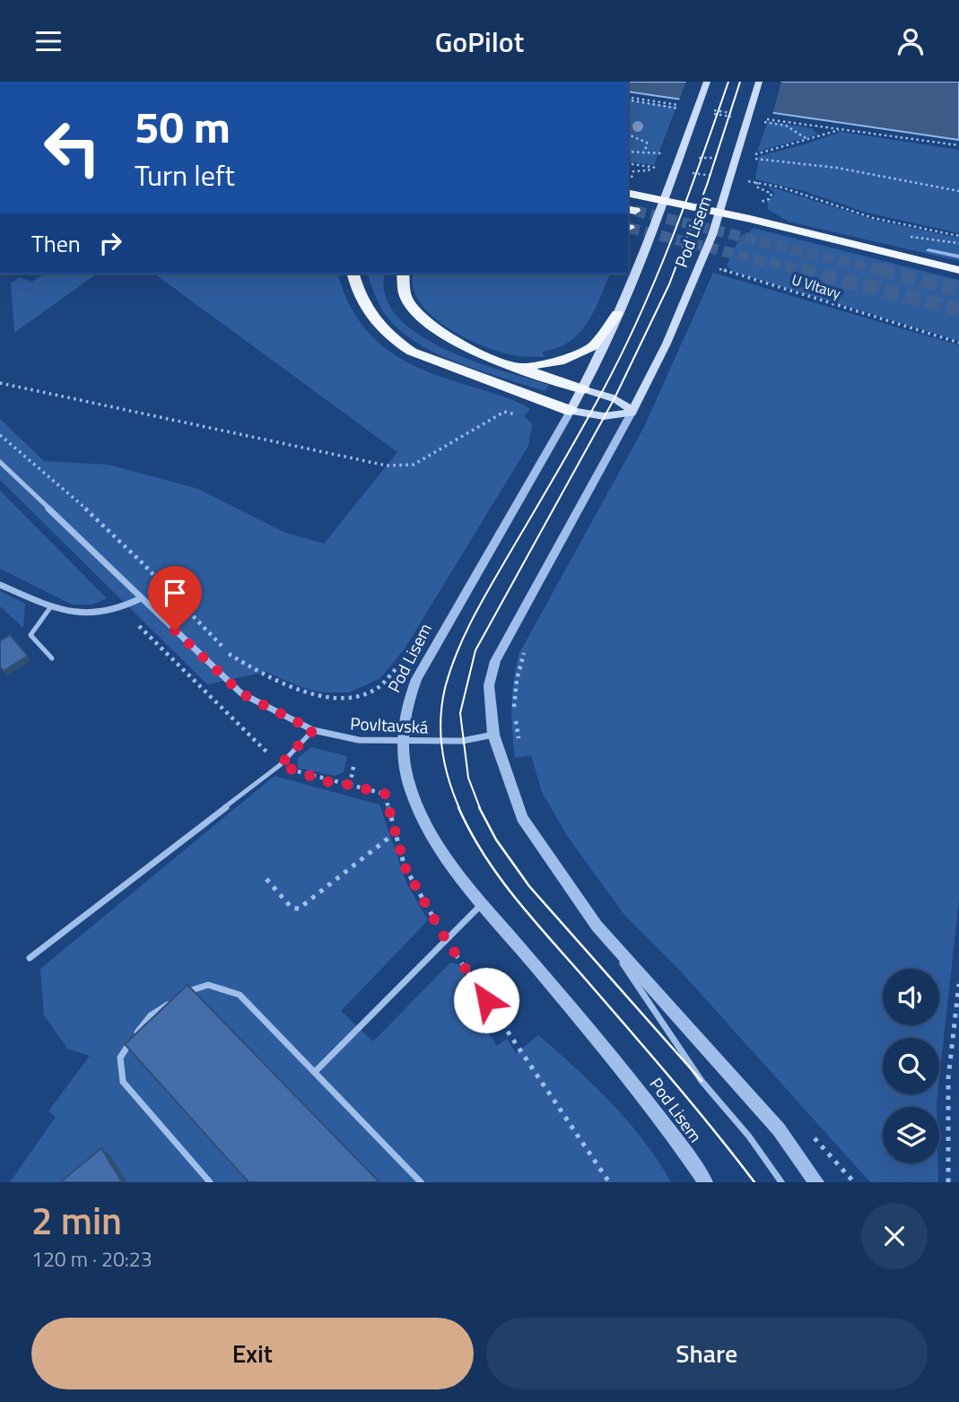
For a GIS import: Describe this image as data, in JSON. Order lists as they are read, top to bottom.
{
  "streets": {
    "main road": ["Pod Lisem"],
    "street": ["Povltavská"],
    "path": ["U Vltavy"]
  },
  "crossings": [
    ["Pod Lisem", "Povltavská"]
  ],
  "page": {
    "header": "GoPilot",
    "turn": ["50 m", "Turn left"],
    "then": "Then",
    "heading": ["2 min", "120 m · 20:23"],
    "buttons": ["Exit", "Share"]
  }
}
